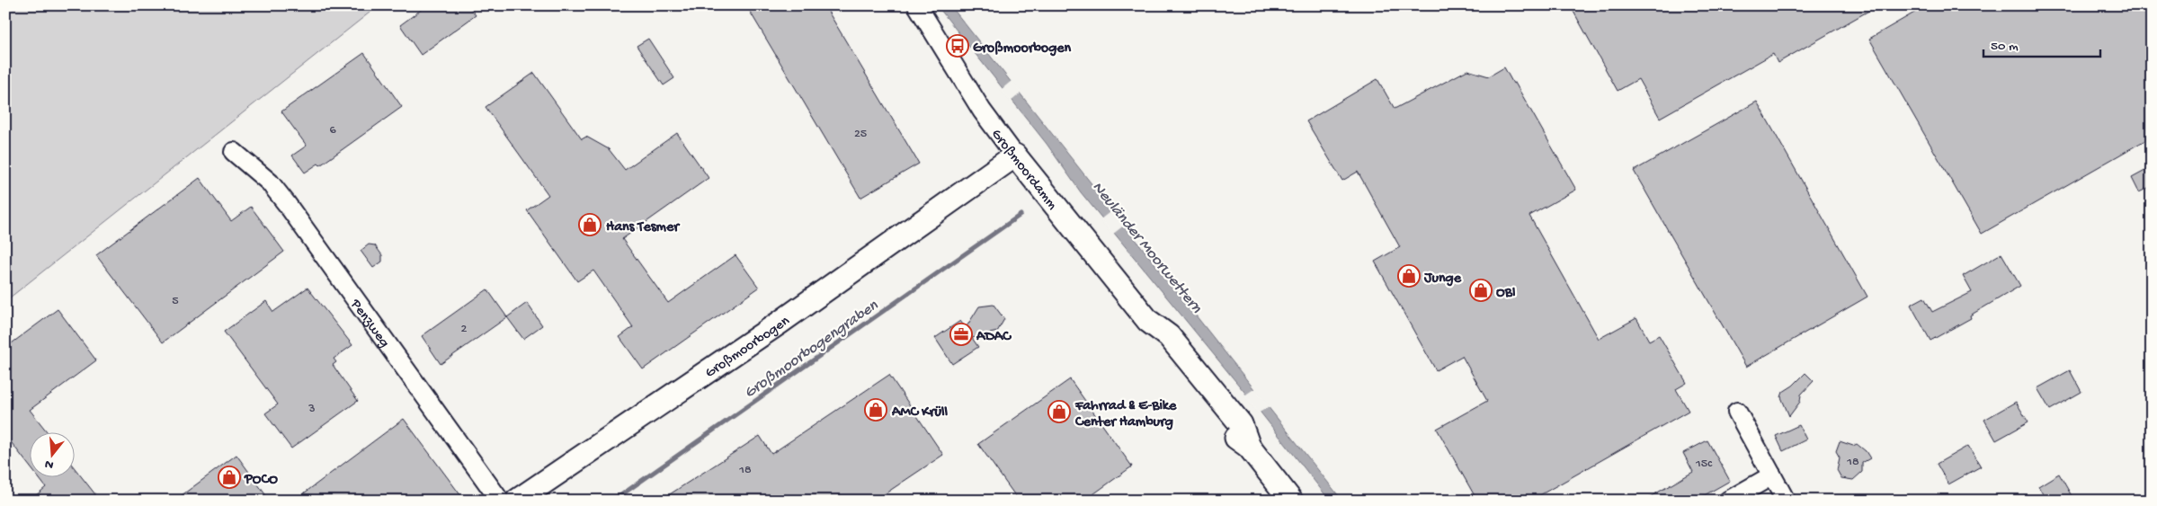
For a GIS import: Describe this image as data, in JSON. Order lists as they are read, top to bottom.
{
  "streets": {
    "main road": ["Großmoordamm", "Großmoorbogen"],
    "street": ["Penzweg"]
  },
  "crossings": [
    ["Großmoordamm", "Großmoorbogen"]
  ],
  "water": ["Neuländer Moorwettern", "Großmoorbogengraben"],
  "places": {
    "bus stop": ["Großmoorbogen"],
    "shop": [
      "Hans Tesmer",
      "Junge",
      "OBI",
      "AMC Krüll",
      "Fahrrad & E-Bike Center Hamburg",
      "POCO"
    ],
    "office": ["ADAC"]
  },
  "house_numbers": [
    "6",
    "25",
    "5",
    "2",
    "3",
    "18",
    "15c",
    "18"
  ],
  "scale_bar": "50 m",
  "north": "bottom"
}
